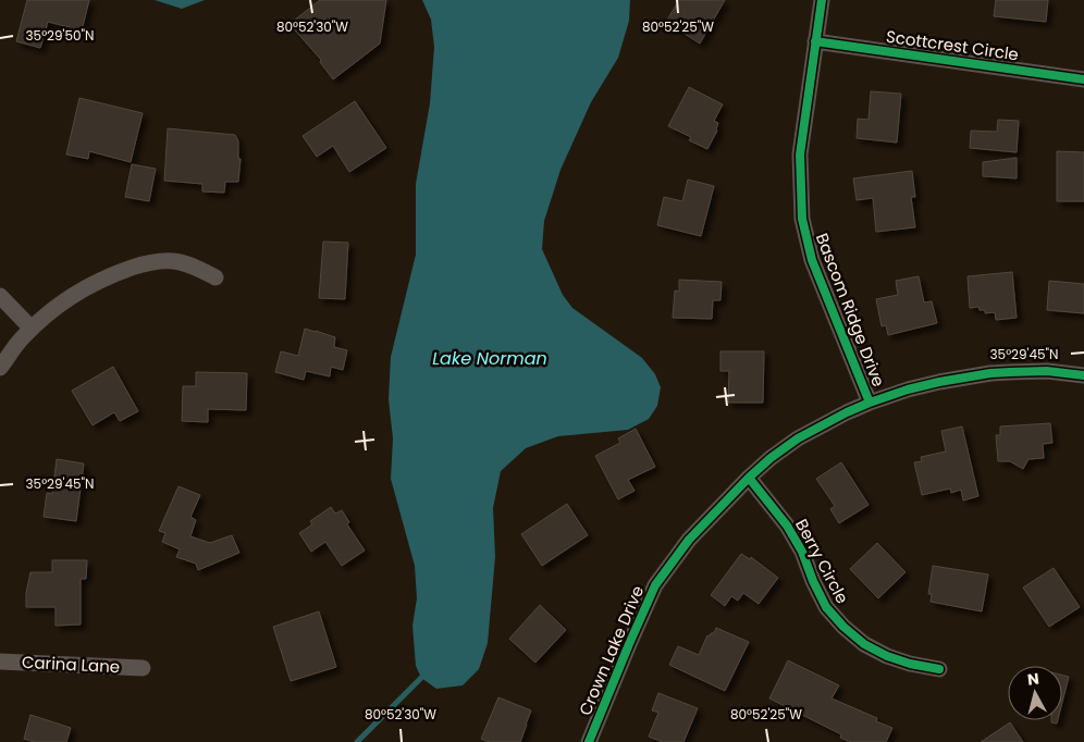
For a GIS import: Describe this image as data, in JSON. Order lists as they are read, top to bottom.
{
  "streets": {
    "street": [
      "Scottcrest Circle",
      "Bascom Ridge Drive",
      "Berry Circle",
      "Crown Lake Drive",
      "Carina Lane"
    ]
  },
  "crossings": [
    ["Scottcrest Circle", "Bascom Ridge Drive"],
    ["Bascom Ridge Drive", "Crown Lake Drive"],
    ["Berry Circle", "Crown Lake Drive"]
  ],
  "water": ["Lake Norman"],
  "north": "top",
  "coordinates": [
    "80°52'30\"W",
    "80°52'25\"W",
    "35°29'50\"N",
    "35°29'45\"N"
  ]
}
